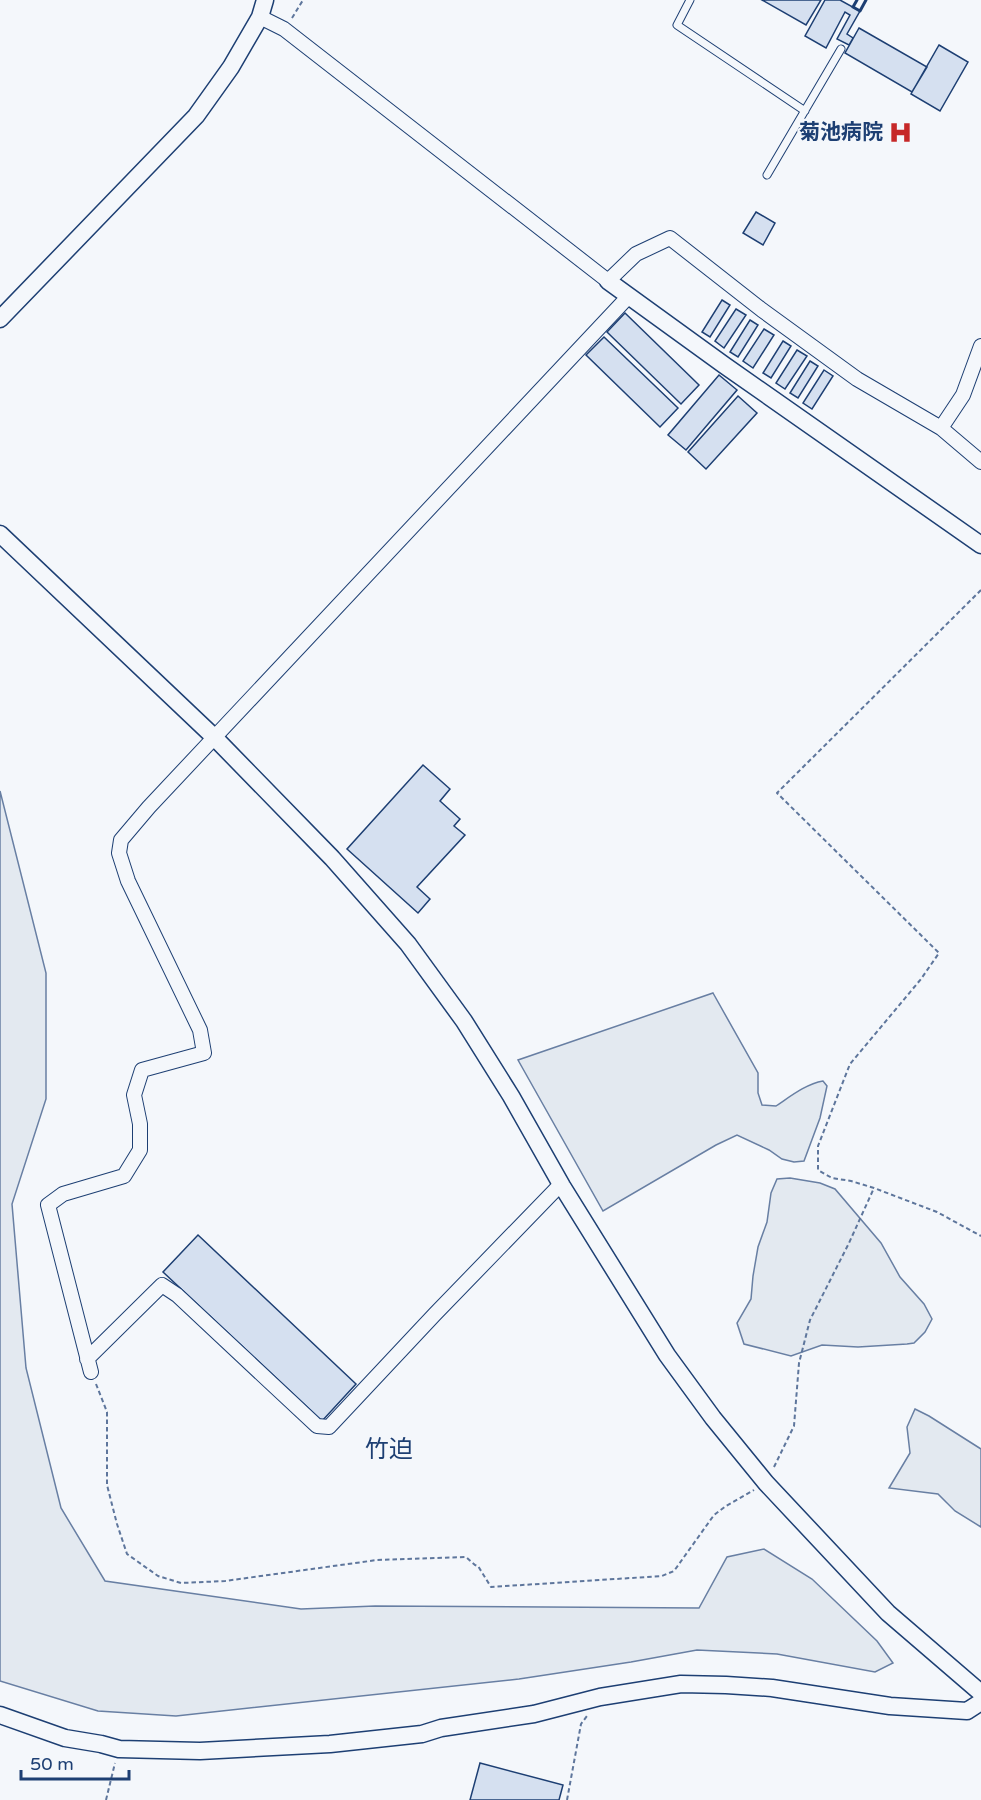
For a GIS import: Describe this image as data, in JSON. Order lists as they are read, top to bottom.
{
  "districts": ["竹迫"],
  "places": {
    "hospital": ["菊池病院"]
  },
  "scale_bar": "50 m"
}
